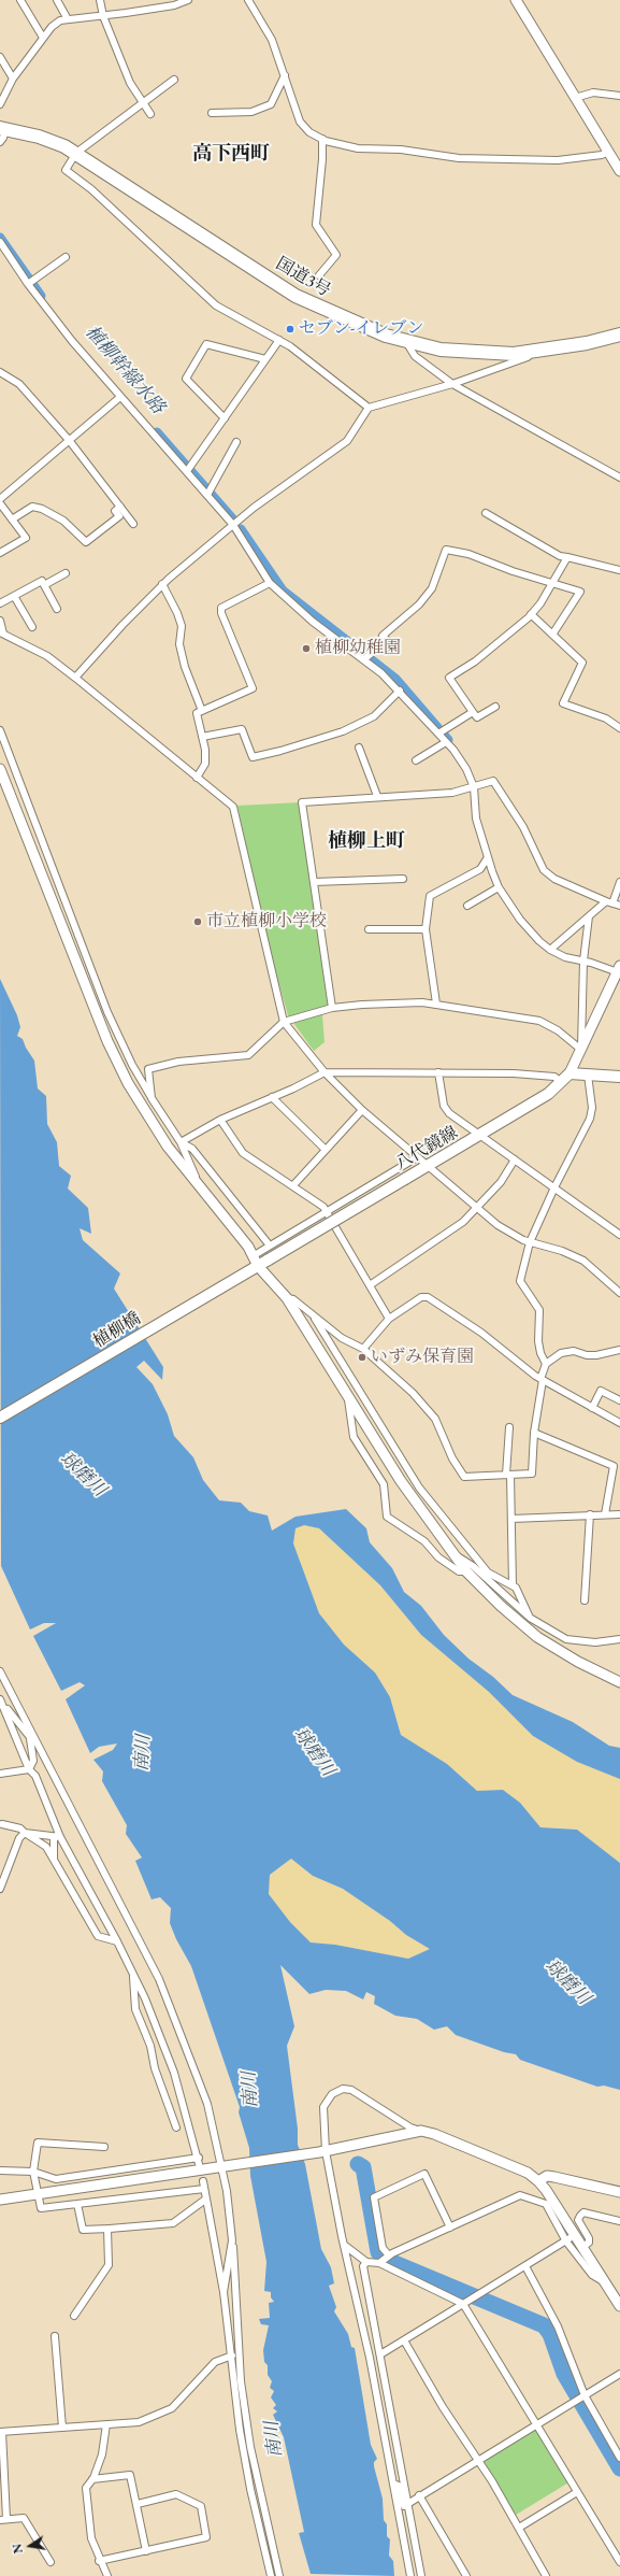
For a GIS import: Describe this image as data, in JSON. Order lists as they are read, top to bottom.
{
  "streets": {
    "highway": ["国道3号"],
    "main road": ["八代鏡線", "植柳橋"]
  },
  "crossings": [
    ["八代鏡線", "植柳橋"]
  ],
  "districts": ["高下西町", "植柳上町"],
  "water": ["植柳幹線水路", "球磨川", "南川"],
  "places": [
    "セブン-イレブン",
    "植柳幼稚園",
    "市立植柳小学校",
    "いずみ保育園"
  ],
  "north": "left"
}
